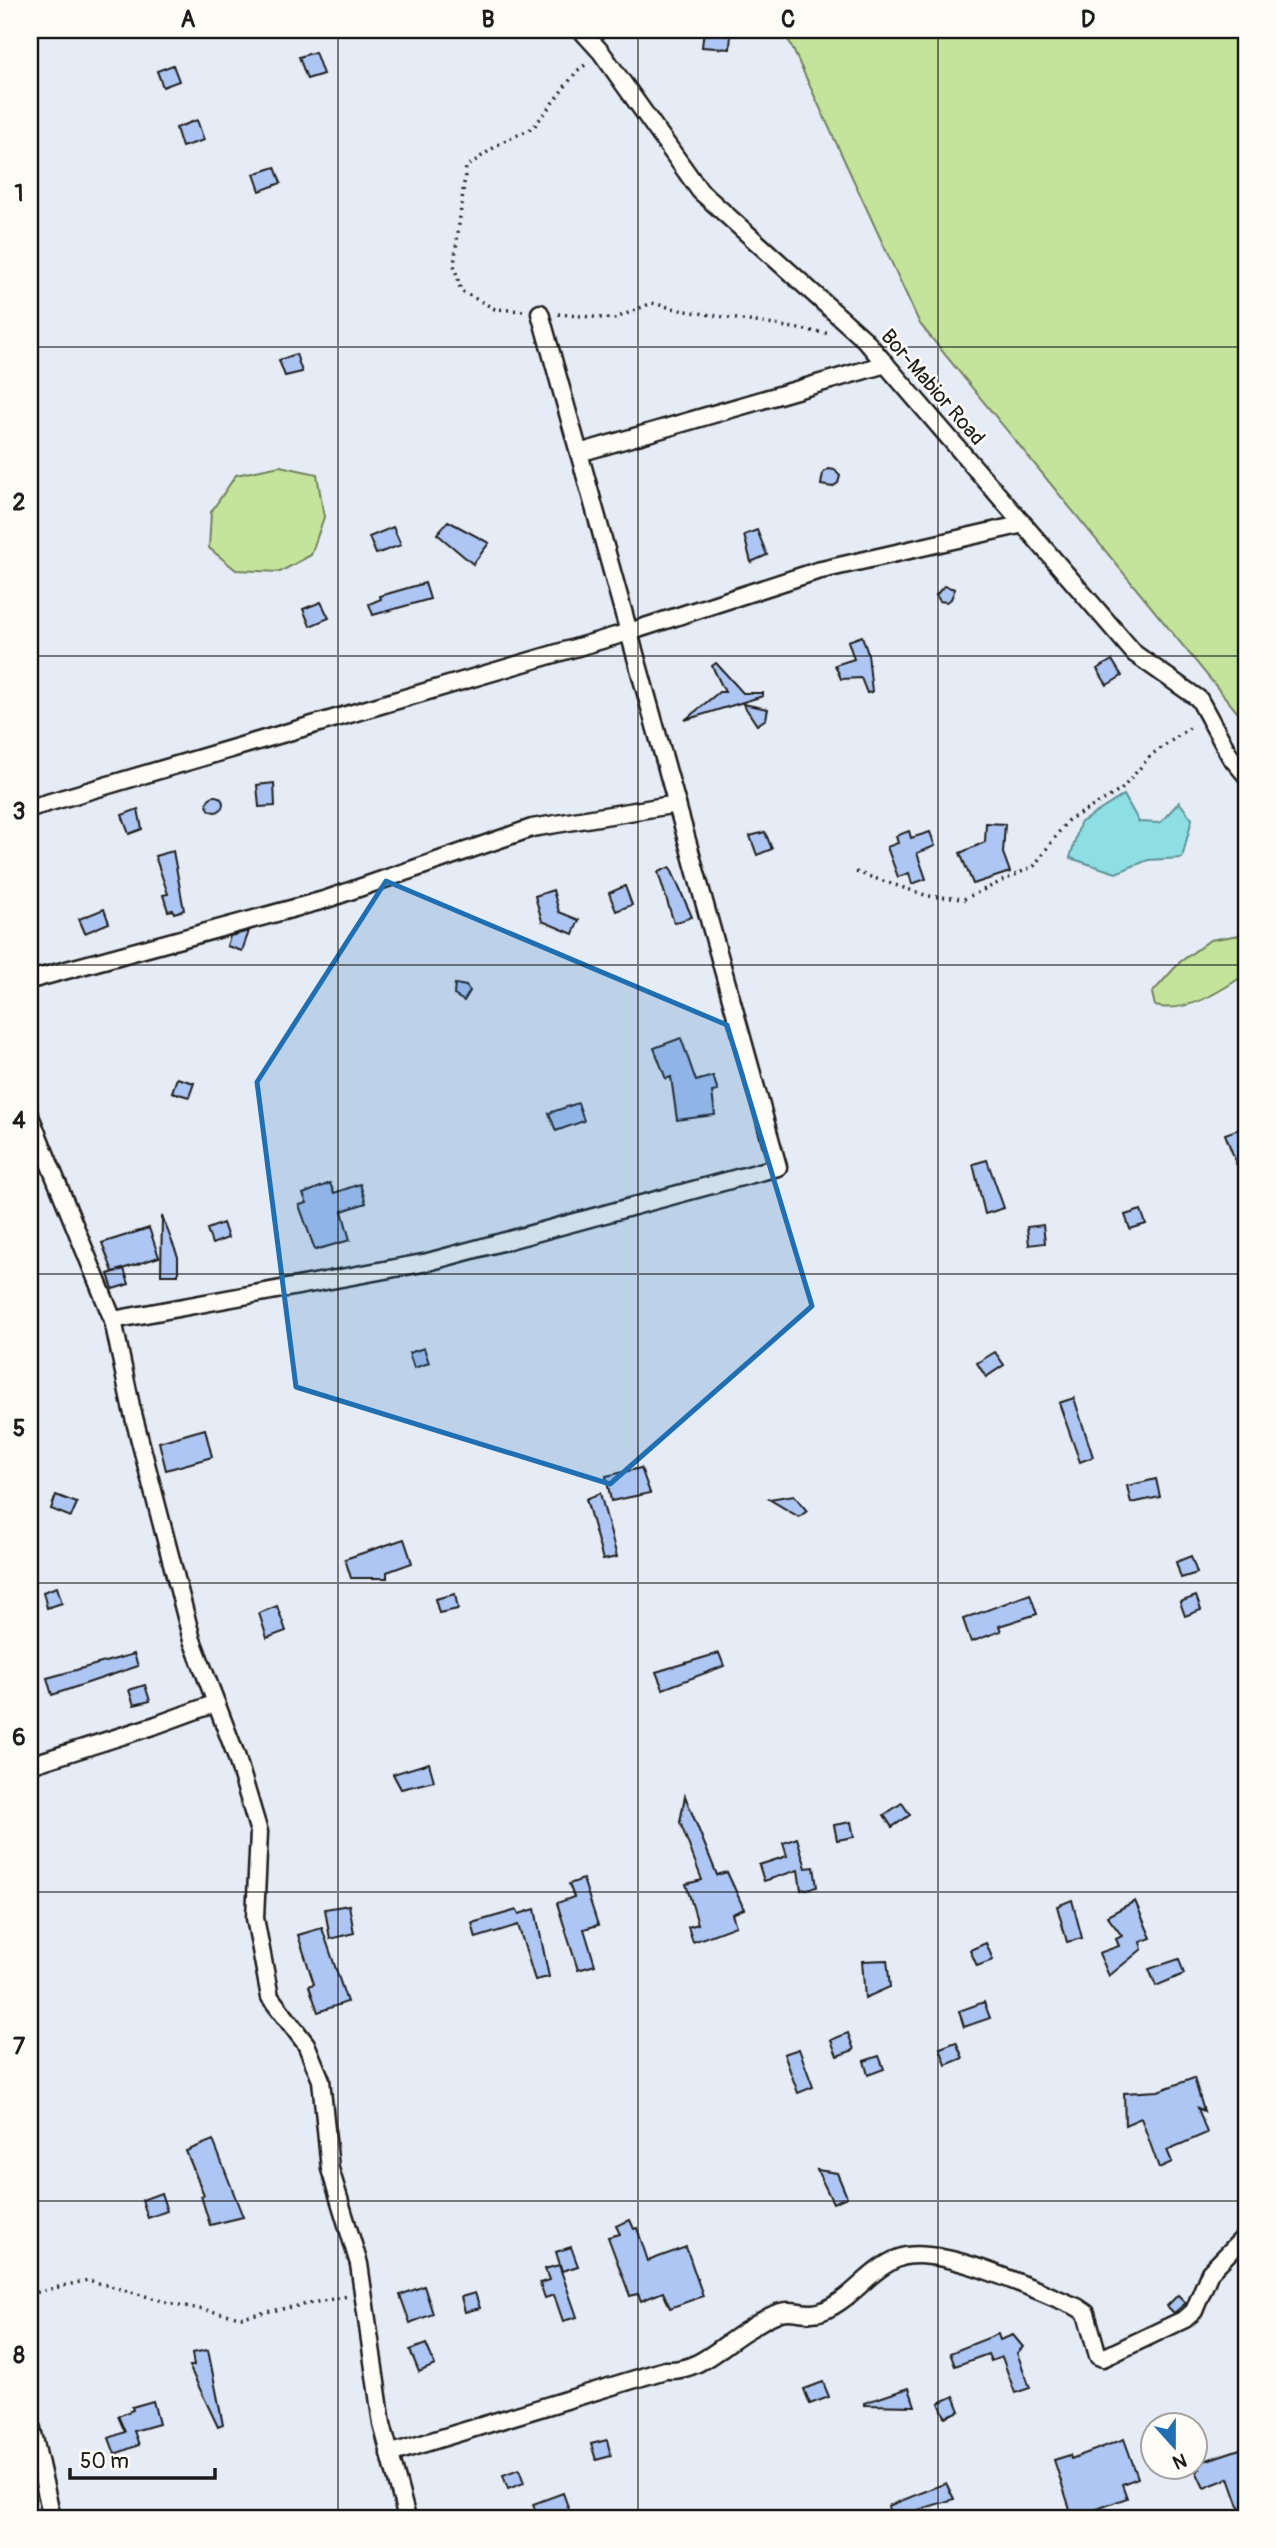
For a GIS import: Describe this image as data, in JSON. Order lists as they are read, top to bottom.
{
  "streets": {
    "street": ["Bor-Mabior Road"]
  },
  "scale_bar": "50 m",
  "north": "bottom",
  "grid": {
    "columns": [
      "A",
      "B",
      "C",
      "D"
    ],
    "rows": [
      "1",
      "2",
      "3",
      "4",
      "5",
      "6",
      "7",
      "8"
    ]
  }
}
